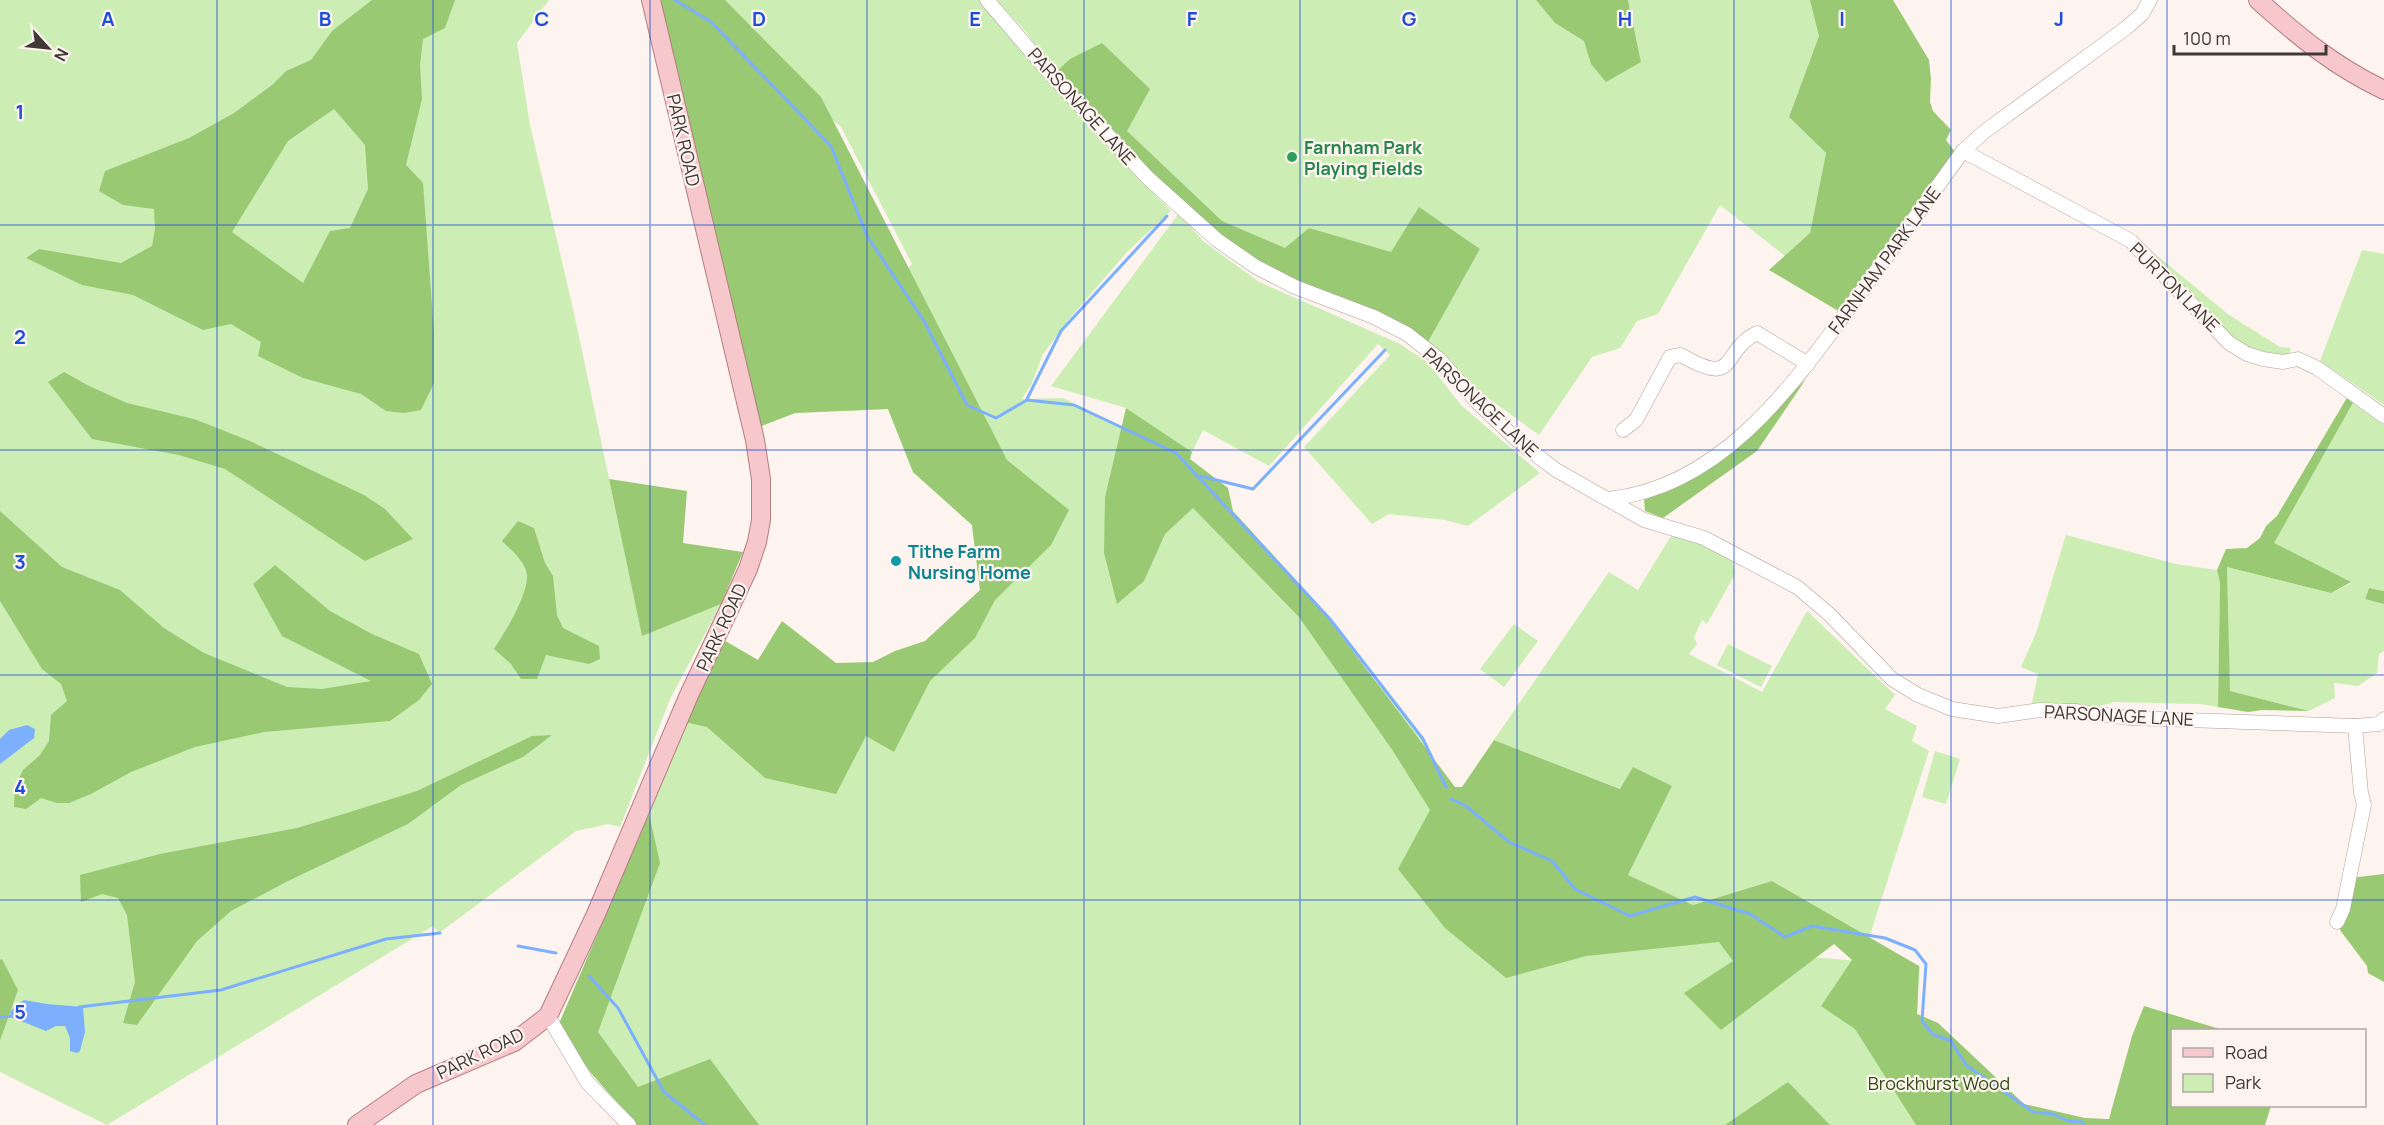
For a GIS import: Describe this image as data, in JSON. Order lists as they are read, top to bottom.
{
  "streets": {
    "main road": ["PARK ROAD"],
    "street": ["PARSONAGE LANE", "FARNHAM PARK LANE", "PURTON LANE"]
  },
  "crossings": [
    ["PARSONAGE LANE", "FARNHAM PARK LANE"],
    ["FARNHAM PARK LANE", "PURTON LANE"]
  ],
  "parks": ["Brockhurst Wood"],
  "places": ["Farnham Park Playing Fields", "Tithe Farm Nursing Home"],
  "legend": ["Road", "Park"],
  "scale_bar": "100 m",
  "north": "bottom right",
  "grid": {
    "columns": [
      "A",
      "B",
      "C",
      "D",
      "E",
      "F",
      "G",
      "H",
      "I",
      "J"
    ],
    "rows": [
      "1",
      "2",
      "3",
      "4",
      "5"
    ]
  }
}
